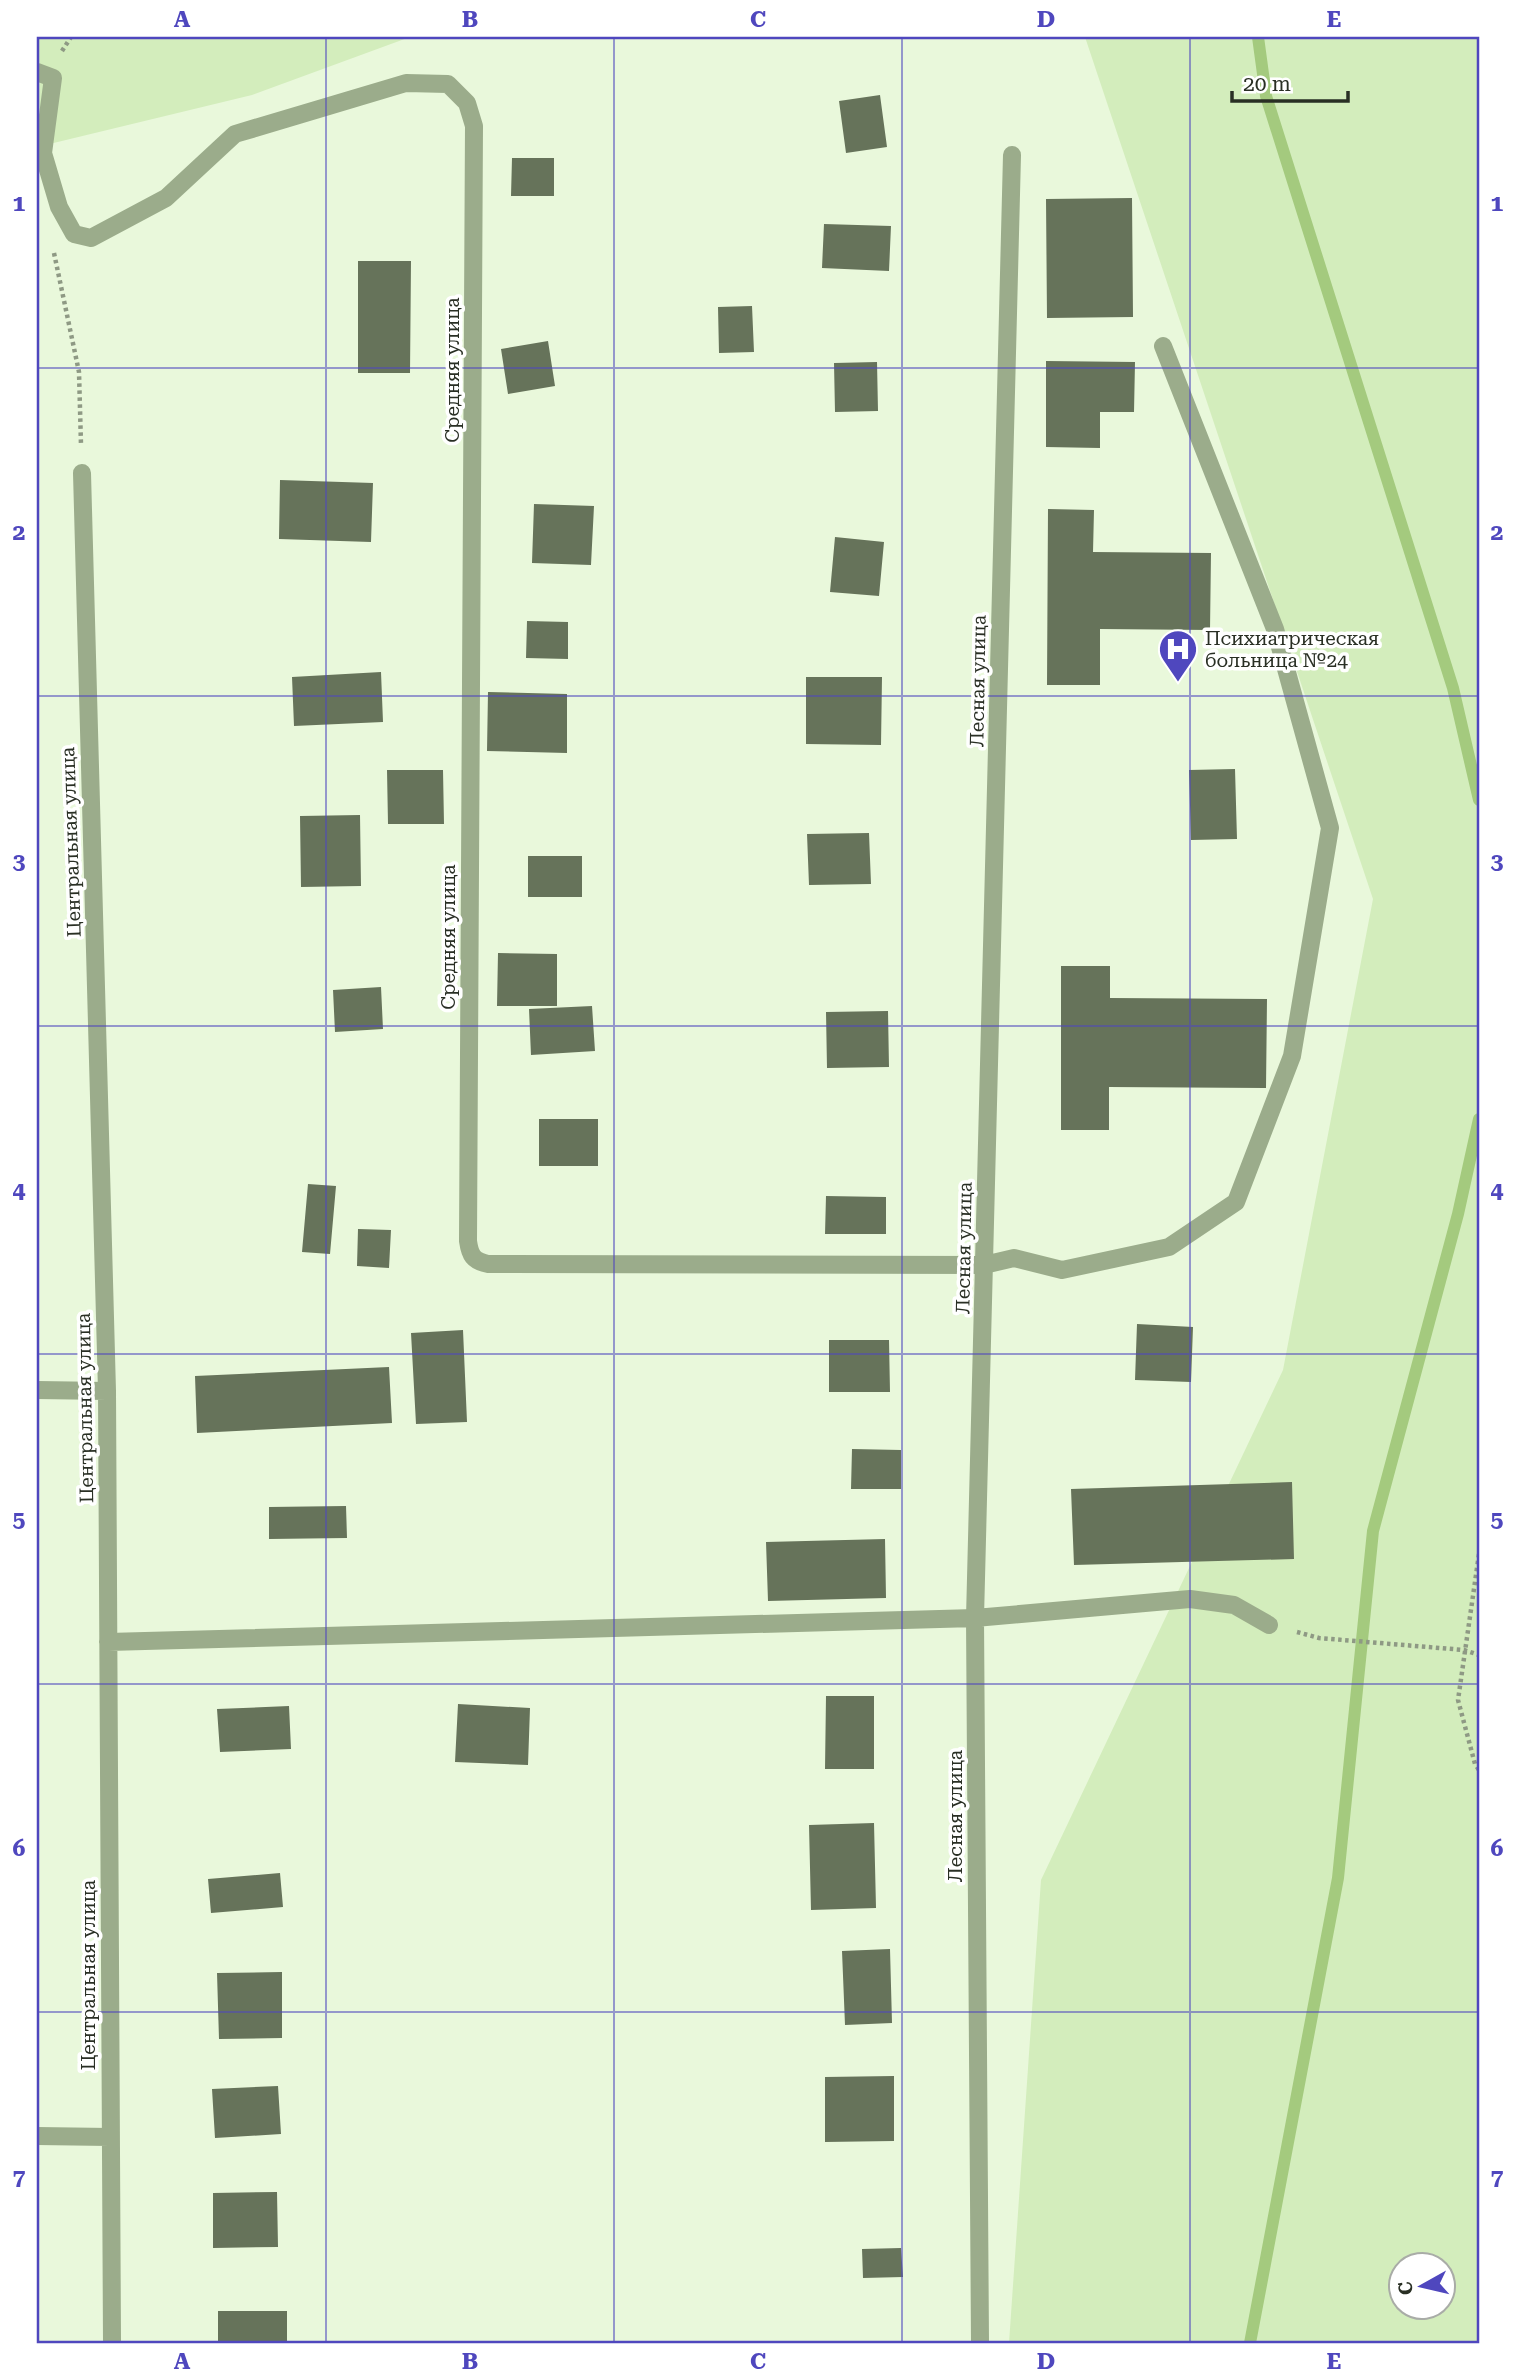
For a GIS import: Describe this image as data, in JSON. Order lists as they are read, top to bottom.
{
  "streets": {
    "street": ["Средняя улица", "Лесная улица", "Центральная улица"]
  },
  "crossings": [
    ["Средняя улица", "Лесная улица"]
  ],
  "places": {
    "hospital": ["Психиатрическая больница №24"]
  },
  "scale_bar": "20 m",
  "north": "left",
  "grid": {
    "columns": [
      "A",
      "B",
      "C",
      "D",
      "E"
    ],
    "rows": [
      "1",
      "2",
      "3",
      "4",
      "5",
      "6",
      "7"
    ]
  }
}
